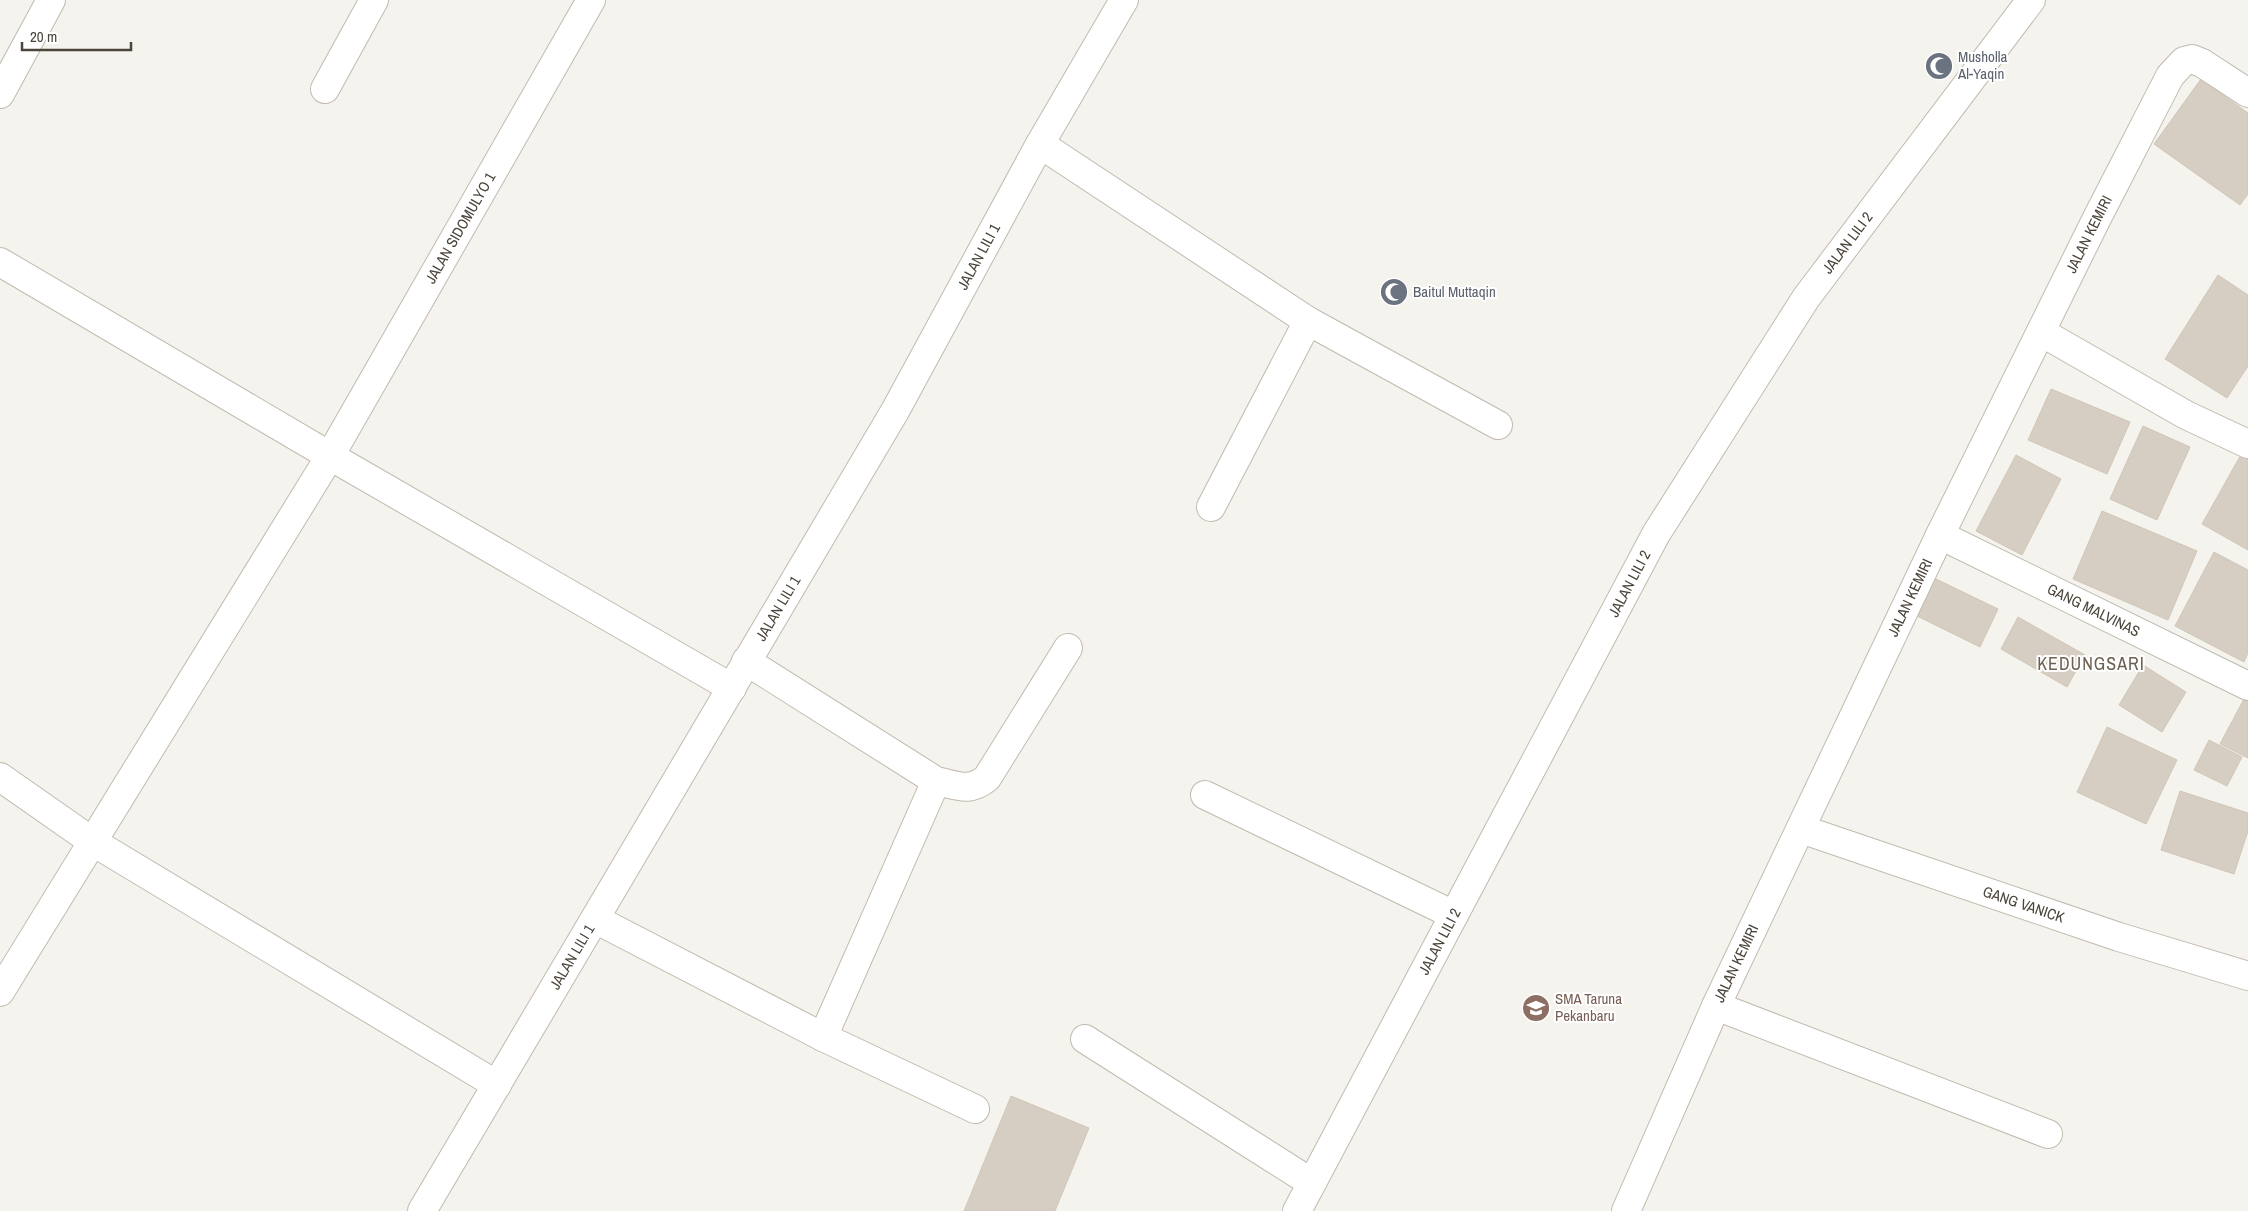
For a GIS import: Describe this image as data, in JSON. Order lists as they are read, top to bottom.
{
  "streets": {
    "street": [
      "JALAN SIDOMULYO 1",
      "JALAN KEMIRI",
      "JALAN LILI 2",
      "JALAN LILI 1",
      "GANG MALVINAS",
      "GANG VANICK"
    ]
  },
  "crossings": [
    ["JALAN KEMIRI", "GANG MALVINAS"],
    ["JALAN KEMIRI", "GANG VANICK"]
  ],
  "districts": ["KEDUNGSARI"],
  "places": {
    "mosque": ["Musholla Al-Yaqin", "Baitul Muttaqin"],
    "school or university": ["SMA Taruna Pekanbaru"]
  },
  "scale_bar": "20 m"
}
